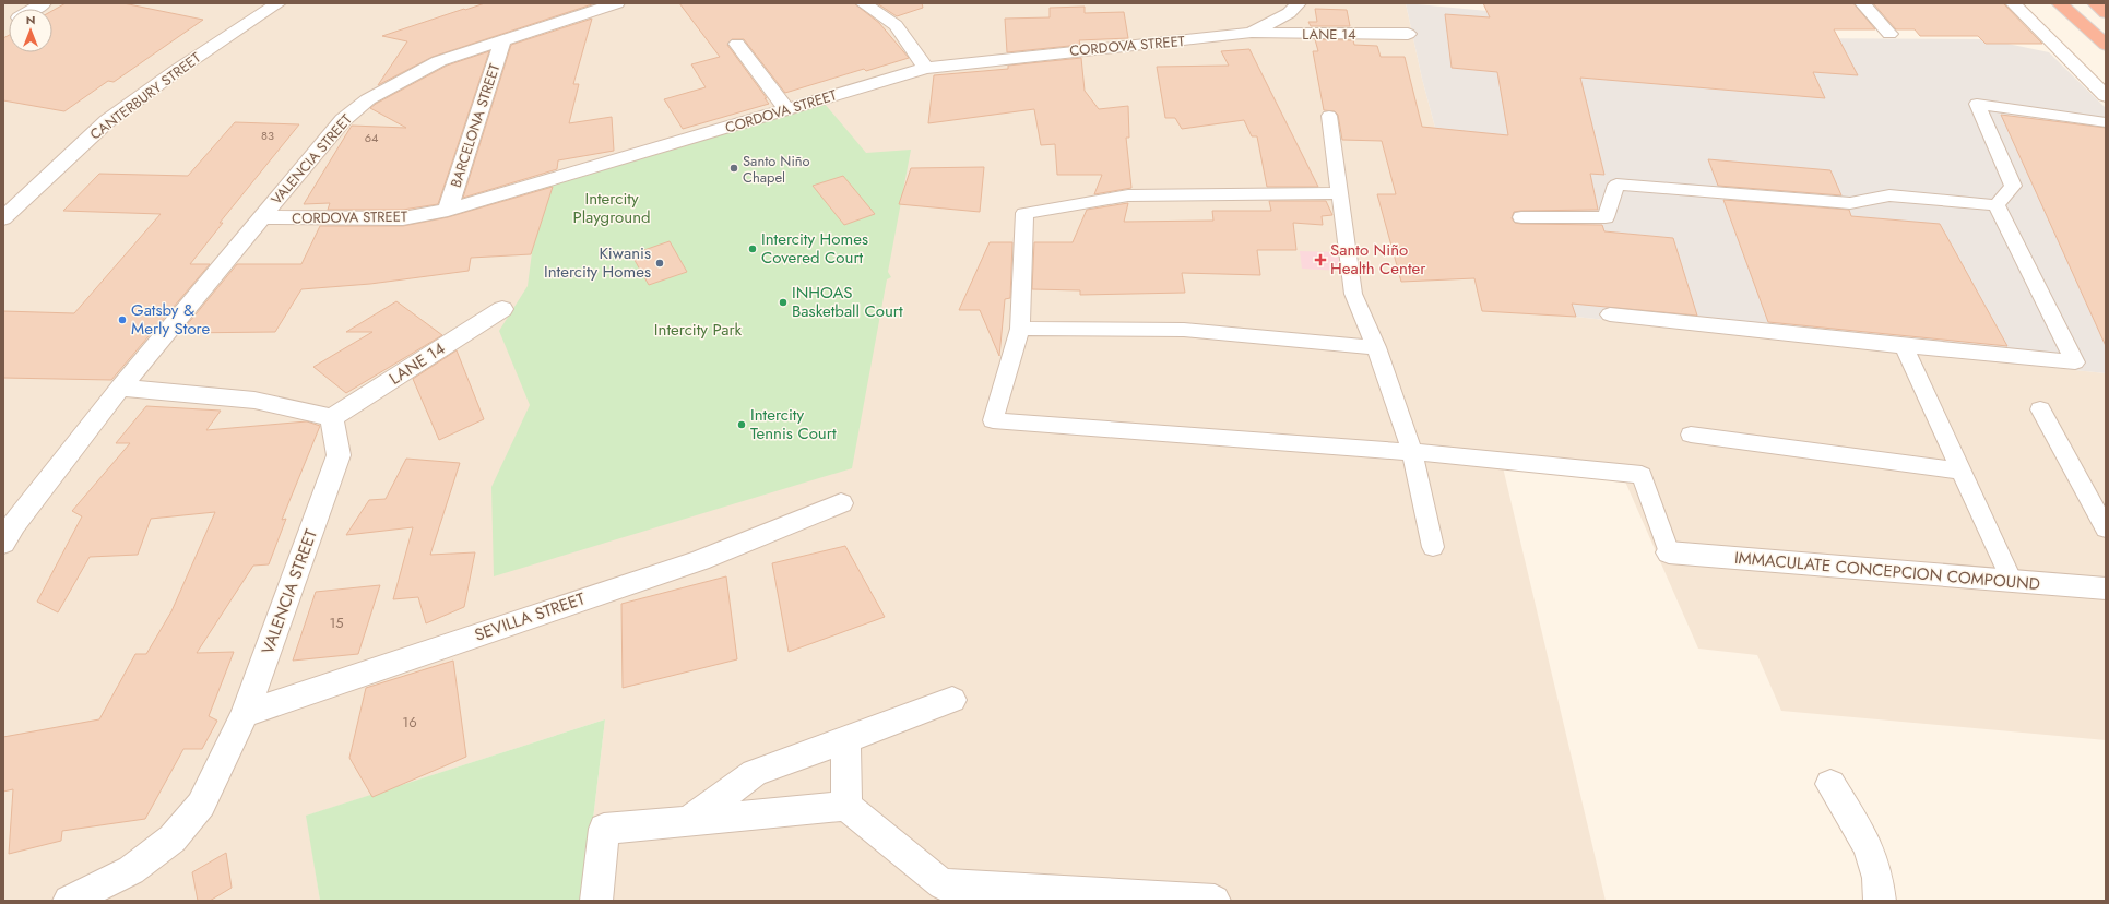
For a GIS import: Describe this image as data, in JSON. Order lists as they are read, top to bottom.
{
  "streets": {
    "street": [
      "LANE 14",
      "CORDOVA STREET",
      "CANTERBURY STREET",
      "BARCELONA STREET",
      "VALENCIA STREET",
      "IMMACULATE CONCEPCION COMPOUND",
      "SEVILLA STREET"
    ]
  },
  "crossings": [
    ["LANE 14", "CORDOVA STREET"],
    ["LANE 14", "VALENCIA STREET"],
    ["CORDOVA STREET", "BARCELONA STREET"],
    ["CORDOVA STREET", "VALENCIA STREET"],
    ["BARCELONA STREET", "VALENCIA STREET"],
    ["VALENCIA STREET", "SEVILLA STREET"]
  ],
  "parks": ["Intercity Playground", "Intercity Park"],
  "places": {
    "other": [
      "Santo Niño Chapel",
      "Intercity Homes Covered Court",
      "Kiwanis Intercity Homes",
      "INHOAS Basketball Court",
      "Gatsby & Merly Store",
      "Intercity Tennis Court"
    ],
    "health": ["Santo Niño Health Center"]
  },
  "house_numbers": [
    "83",
    "64",
    "15",
    "16"
  ],
  "north": "top"
}
